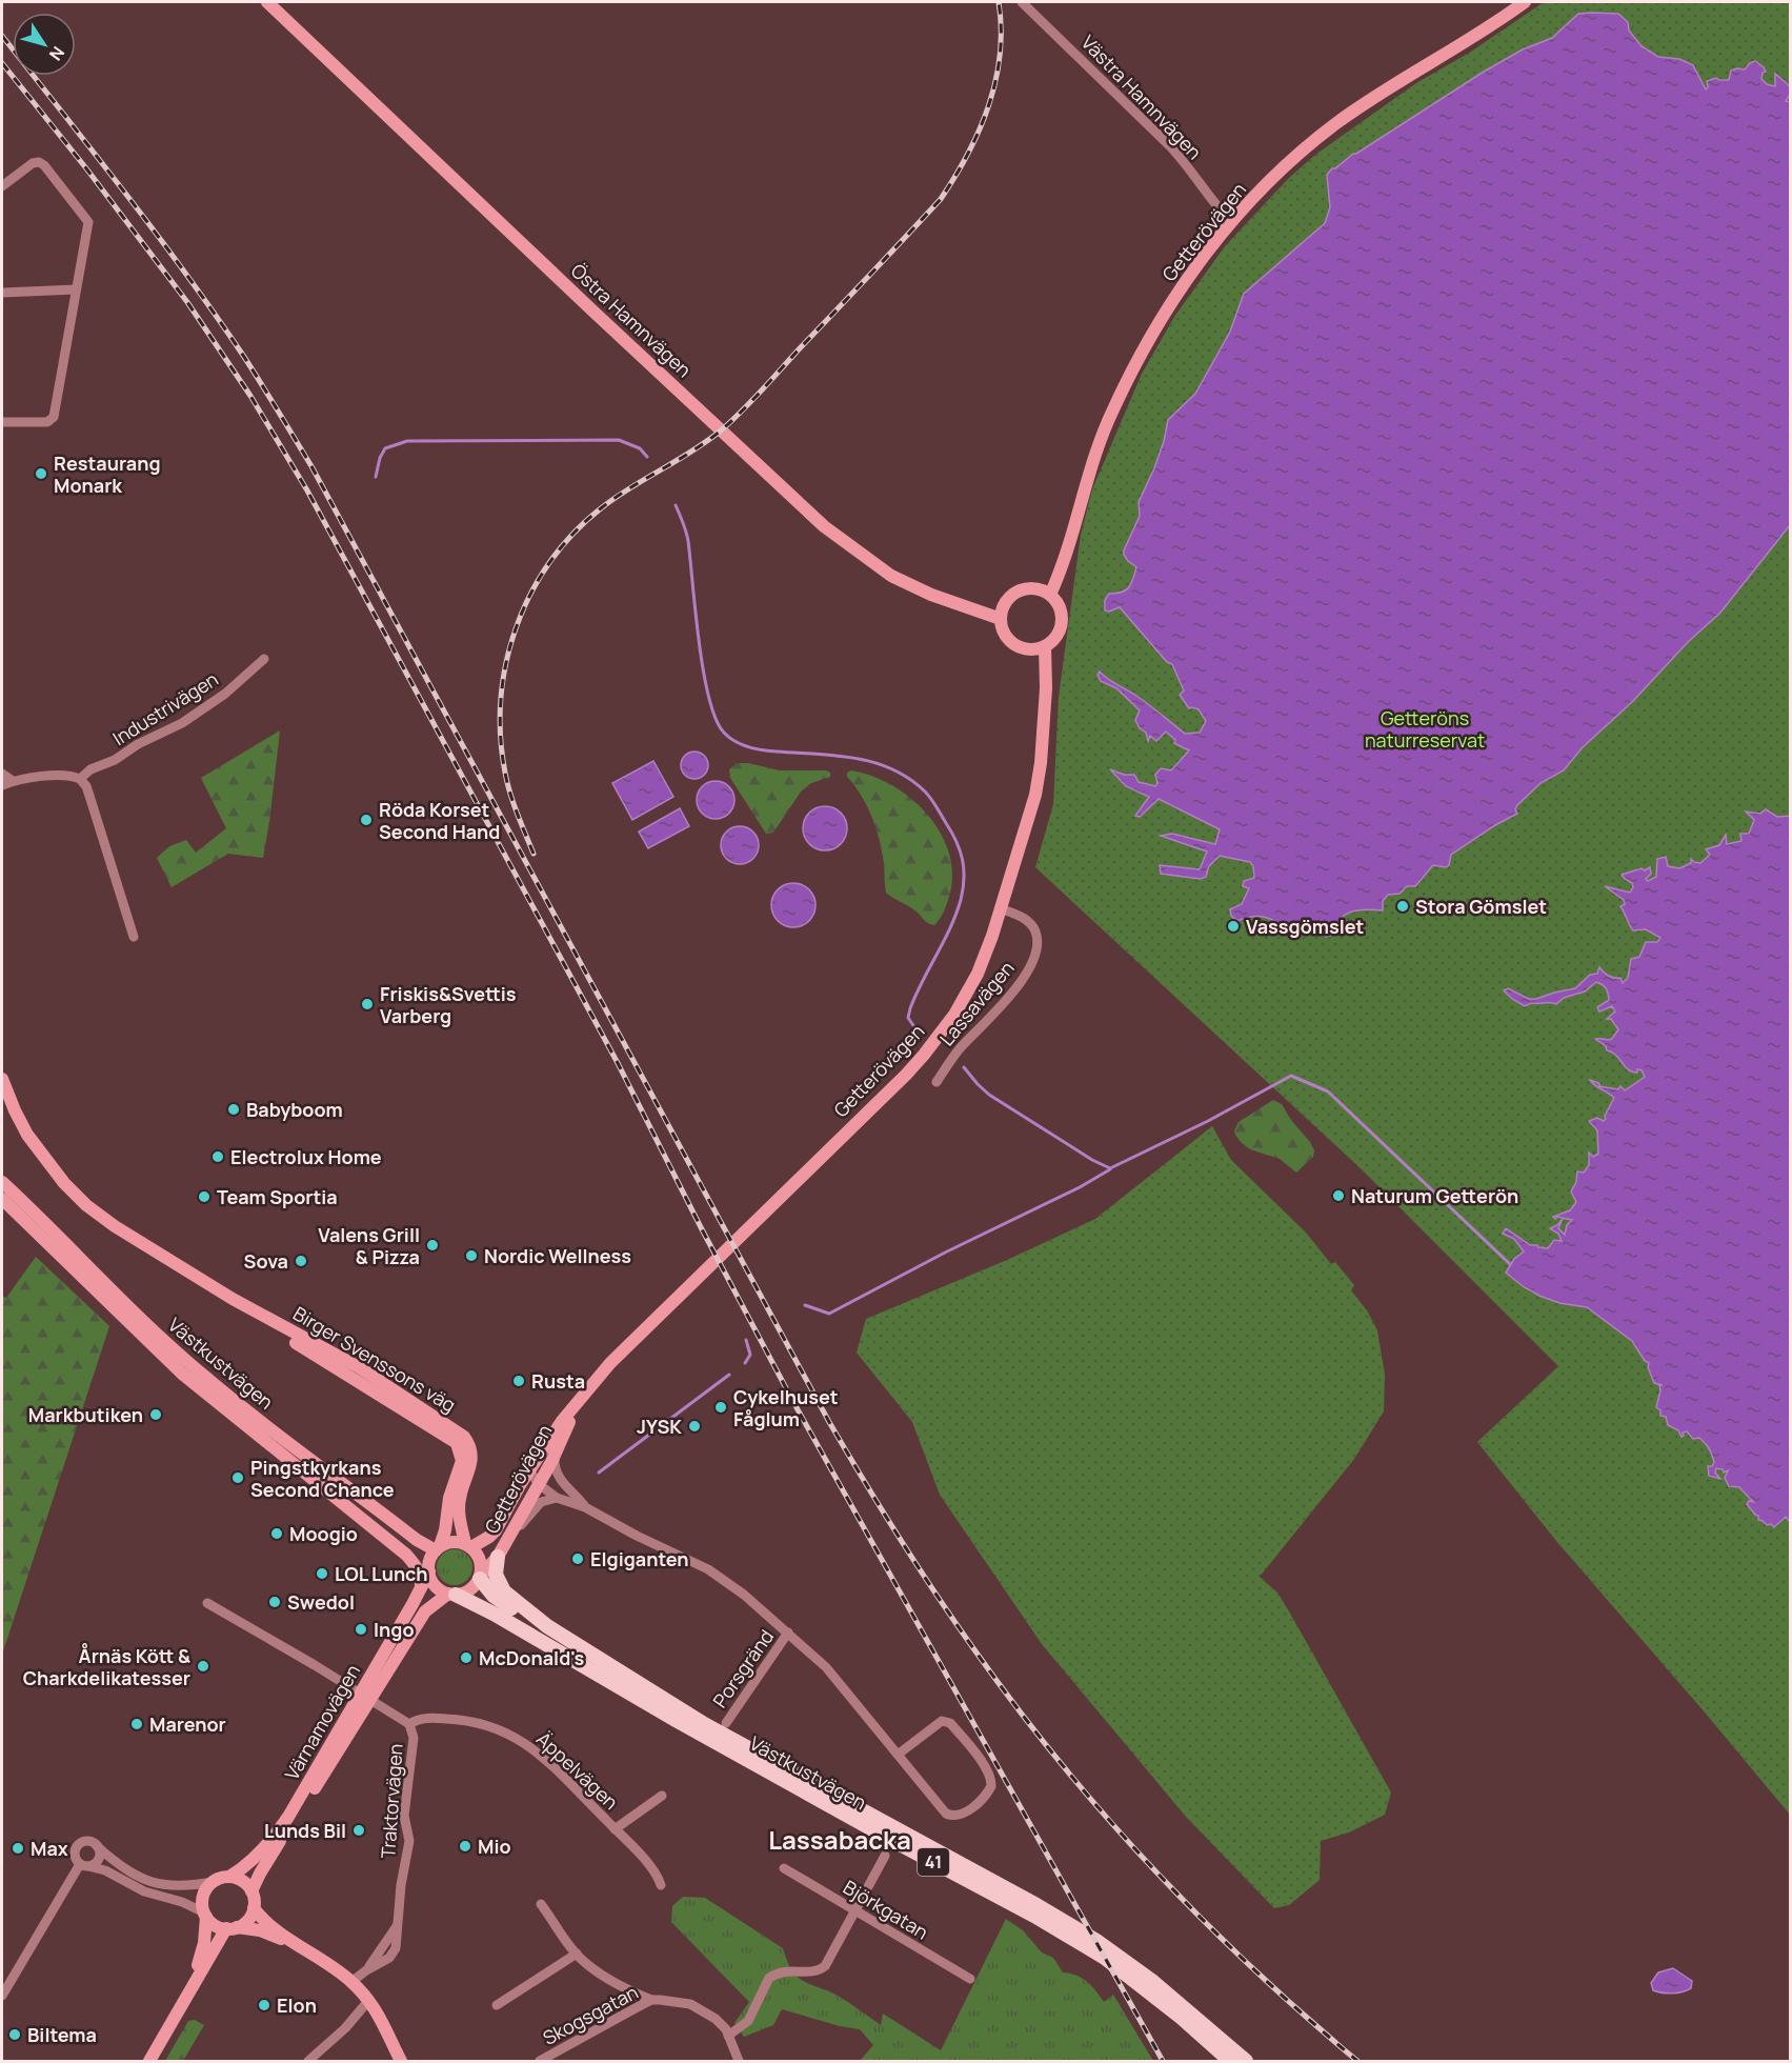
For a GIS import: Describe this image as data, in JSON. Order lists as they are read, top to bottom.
{
  "streets": {
    "main road": ["Västkustvägen", "41"],
    "street": [
      "Västra Hamnvägen",
      "Getterövägen",
      "Östra Hamnvägen",
      "Industrivägen",
      "Lassavägen",
      "Birger Svenssons väg",
      "Porsgränd",
      "Värnamovägen",
      "Äppelvägen",
      "Traktorvägen",
      "Björkgatan",
      "Skogsgatan"
    ]
  },
  "crossings": [
    ["Västra Hamnvägen", "Getterövägen"],
    ["Getterövägen", "Östra Hamnvägen"],
    ["Getterövägen", "Lassavägen"],
    ["Getterövägen", "Birger Svenssons väg"],
    ["Getterövägen", "Västkustvägen"],
    ["Getterövägen", "Värnamovägen"],
    ["Getterövägen", "41"],
    ["Birger Svenssons väg", "Västkustvägen"],
    ["Birger Svenssons väg", "Värnamovägen"],
    ["Birger Svenssons väg", "41"],
    ["Västkustvägen", "Värnamovägen"],
    ["Västkustvägen", "41"],
    ["Värnamovägen", "Traktorvägen"],
    ["Värnamovägen", "41"],
    ["Äppelvägen", "Traktorvägen"]
  ],
  "districts": ["Lassabacka"],
  "parks": ["Getteröns naturreservat"],
  "places": [
    "Restaurang Monark",
    "Röda Korset Second Hand",
    "Stora Gömslet",
    "Vassgömslet",
    "Friskis&Svettis Varberg",
    "Babyboom",
    "Electrolux Home",
    "Naturum Getterön",
    "Team Sportia",
    "Valens Grill & Pizza",
    "Nordic Wellness",
    "Sova",
    "Rusta",
    "Cykelhuset Fåglum",
    "Markbutiken",
    "JYSK",
    "Pingstkyrkans Second Chance",
    "Moogio",
    "Elgiganten",
    "LOL Lunch",
    "Swedol",
    "Ingo",
    "McDonald's",
    "Årnäs Kött & Charkdelikatesser",
    "Marenor",
    "Lunds Bil",
    "Mio",
    "Max",
    "Elon",
    "Biltema"
  ],
  "north": "bottom right"
}
